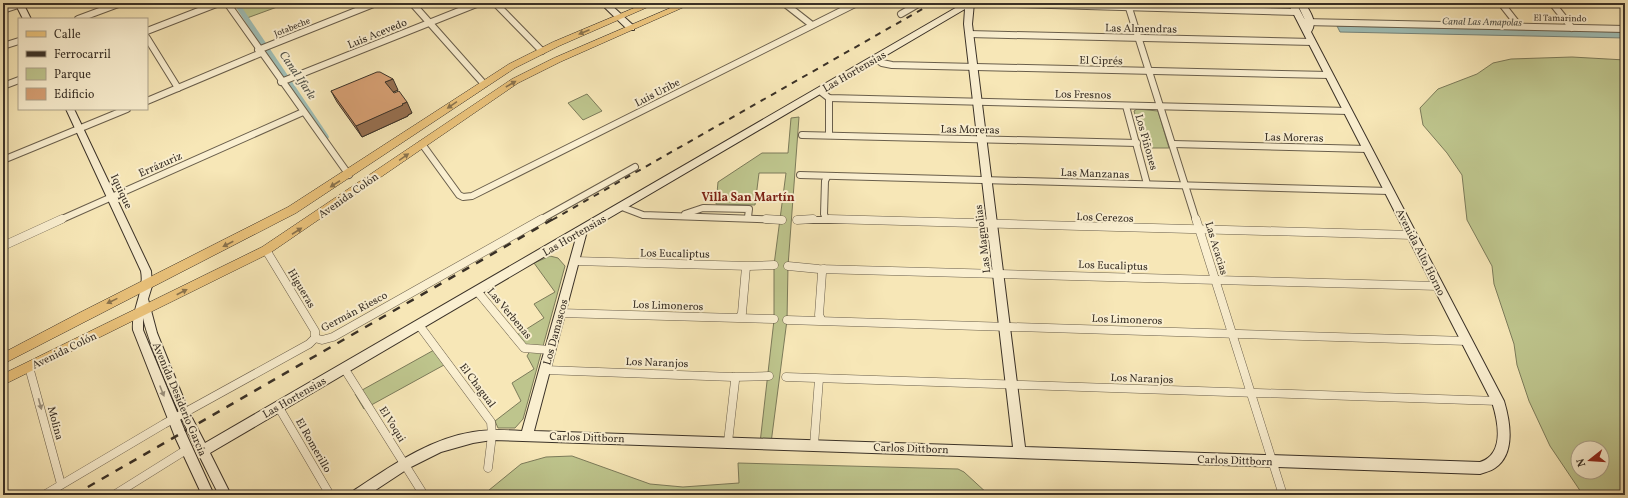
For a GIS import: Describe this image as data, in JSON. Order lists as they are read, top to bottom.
{
  "streets": {
    "main road": ["Avenida Colón"],
    "street": [
      "El Tamarindo",
      "Jotabeche",
      "Las Almendras",
      "Luis Acevedo",
      "El Ciprés",
      "Las Hortensias",
      "Luis Uribe",
      "Los Fresnos",
      "Las Moreras",
      "Los Piñones",
      "Errázuriz",
      "Las Manzanas",
      "Iquique",
      "Los Cerezos",
      "Las Magnolias",
      "Las Acacias",
      "Avenida Alto Horno",
      "Los Eucaliptus",
      "Higueras",
      "Los Limoneros",
      "Germán Riesco",
      "Las Verbenas",
      "Los Damascos",
      "Los Naranjos",
      "El Chagual",
      "Avenida Desiderio García",
      "Molina",
      "El Voqui",
      "Carlos Dittborn",
      "El Romerillo"
    ]
  },
  "crossings": [
    ["El Tamarindo", "Avenida Alto Horno"],
    ["Las Almendras", "Las Magnolias"],
    ["Las Almendras", "Las Acacias"],
    ["Las Almendras", "Avenida Alto Horno"],
    ["El Ciprés", "Las Hortensias"],
    ["El Ciprés", "Las Magnolias"],
    ["El Ciprés", "Las Acacias"],
    ["El Ciprés", "Avenida Alto Horno"],
    ["Las Hortensias", "Las Magnolias"],
    ["Las Hortensias", "Las Verbenas"],
    ["Las Hortensias", "Los Damascos"],
    ["Las Hortensias", "El Chagual"],
    ["Las Hortensias", "Avenida Desiderio García"],
    ["Las Hortensias", "El Voqui"],
    ["Las Hortensias", "El Romerillo"],
    ["Luis Uribe", "Avenida Colón"],
    ["Los Fresnos", "Los Piñones"],
    ["Los Fresnos", "Las Magnolias"],
    ["Los Fresnos", "Las Acacias"],
    ["Los Fresnos", "Avenida Alto Horno"],
    ["Las Moreras", "Los Piñones"],
    ["Las Moreras", "Las Magnolias"],
    ["Las Moreras", "Las Acacias"],
    ["Las Moreras", "Avenida Alto Horno"],
    ["Los Piñones", "Las Manzanas"],
    ["Errázuriz", "Iquique"],
    ["Las Manzanas", "Las Magnolias"],
    ["Las Manzanas", "Las Acacias"],
    ["Las Manzanas", "Avenida Alto Horno"],
    ["Iquique", "Avenida Colón"],
    ["Iquique", "Avenida Desiderio García"],
    ["Avenida Colón", "Higueras"],
    ["Avenida Colón", "Avenida Desiderio García"],
    ["Avenida Colón", "Molina"],
    ["Los Cerezos", "Las Magnolias"],
    ["Los Cerezos", "Las Acacias"],
    ["Los Cerezos", "Avenida Alto Horno"],
    ["Las Magnolias", "Los Eucaliptus"],
    ["Las Magnolias", "Los Limoneros"],
    ["Las Magnolias", "Los Naranjos"],
    ["Las Magnolias", "Carlos Dittborn"],
    ["Las Acacias", "Los Eucaliptus"],
    ["Las Acacias", "Los Limoneros"],
    ["Las Acacias", "Los Naranjos"],
    ["Las Acacias", "Carlos Dittborn"],
    ["Avenida Alto Horno", "Los Eucaliptus"],
    ["Avenida Alto Horno", "Los Limoneros"],
    ["Avenida Alto Horno", "Los Naranjos"],
    ["Avenida Alto Horno", "Carlos Dittborn"],
    ["Los Eucaliptus", "Los Damascos"],
    ["Higueras", "Germán Riesco"],
    ["Los Limoneros", "Los Damascos"],
    ["Germán Riesco", "Avenida Desiderio García"],
    ["Germán Riesco", "Molina"],
    ["Las Verbenas", "Los Damascos"],
    ["Los Damascos", "Los Naranjos"],
    ["Los Damascos", "Carlos Dittborn"],
    ["El Chagual", "Carlos Dittborn"],
    ["El Voqui", "Carlos Dittborn"]
  ],
  "one_way": ["Molina"],
  "districts": ["Villa San Martín"],
  "water": ["Canal Las Amapolas", "Canal Ifarle"],
  "legend": [
    "Calle",
    "Ferrocarril",
    "Parque",
    "Edificio"
  ],
  "north": "left"
}
